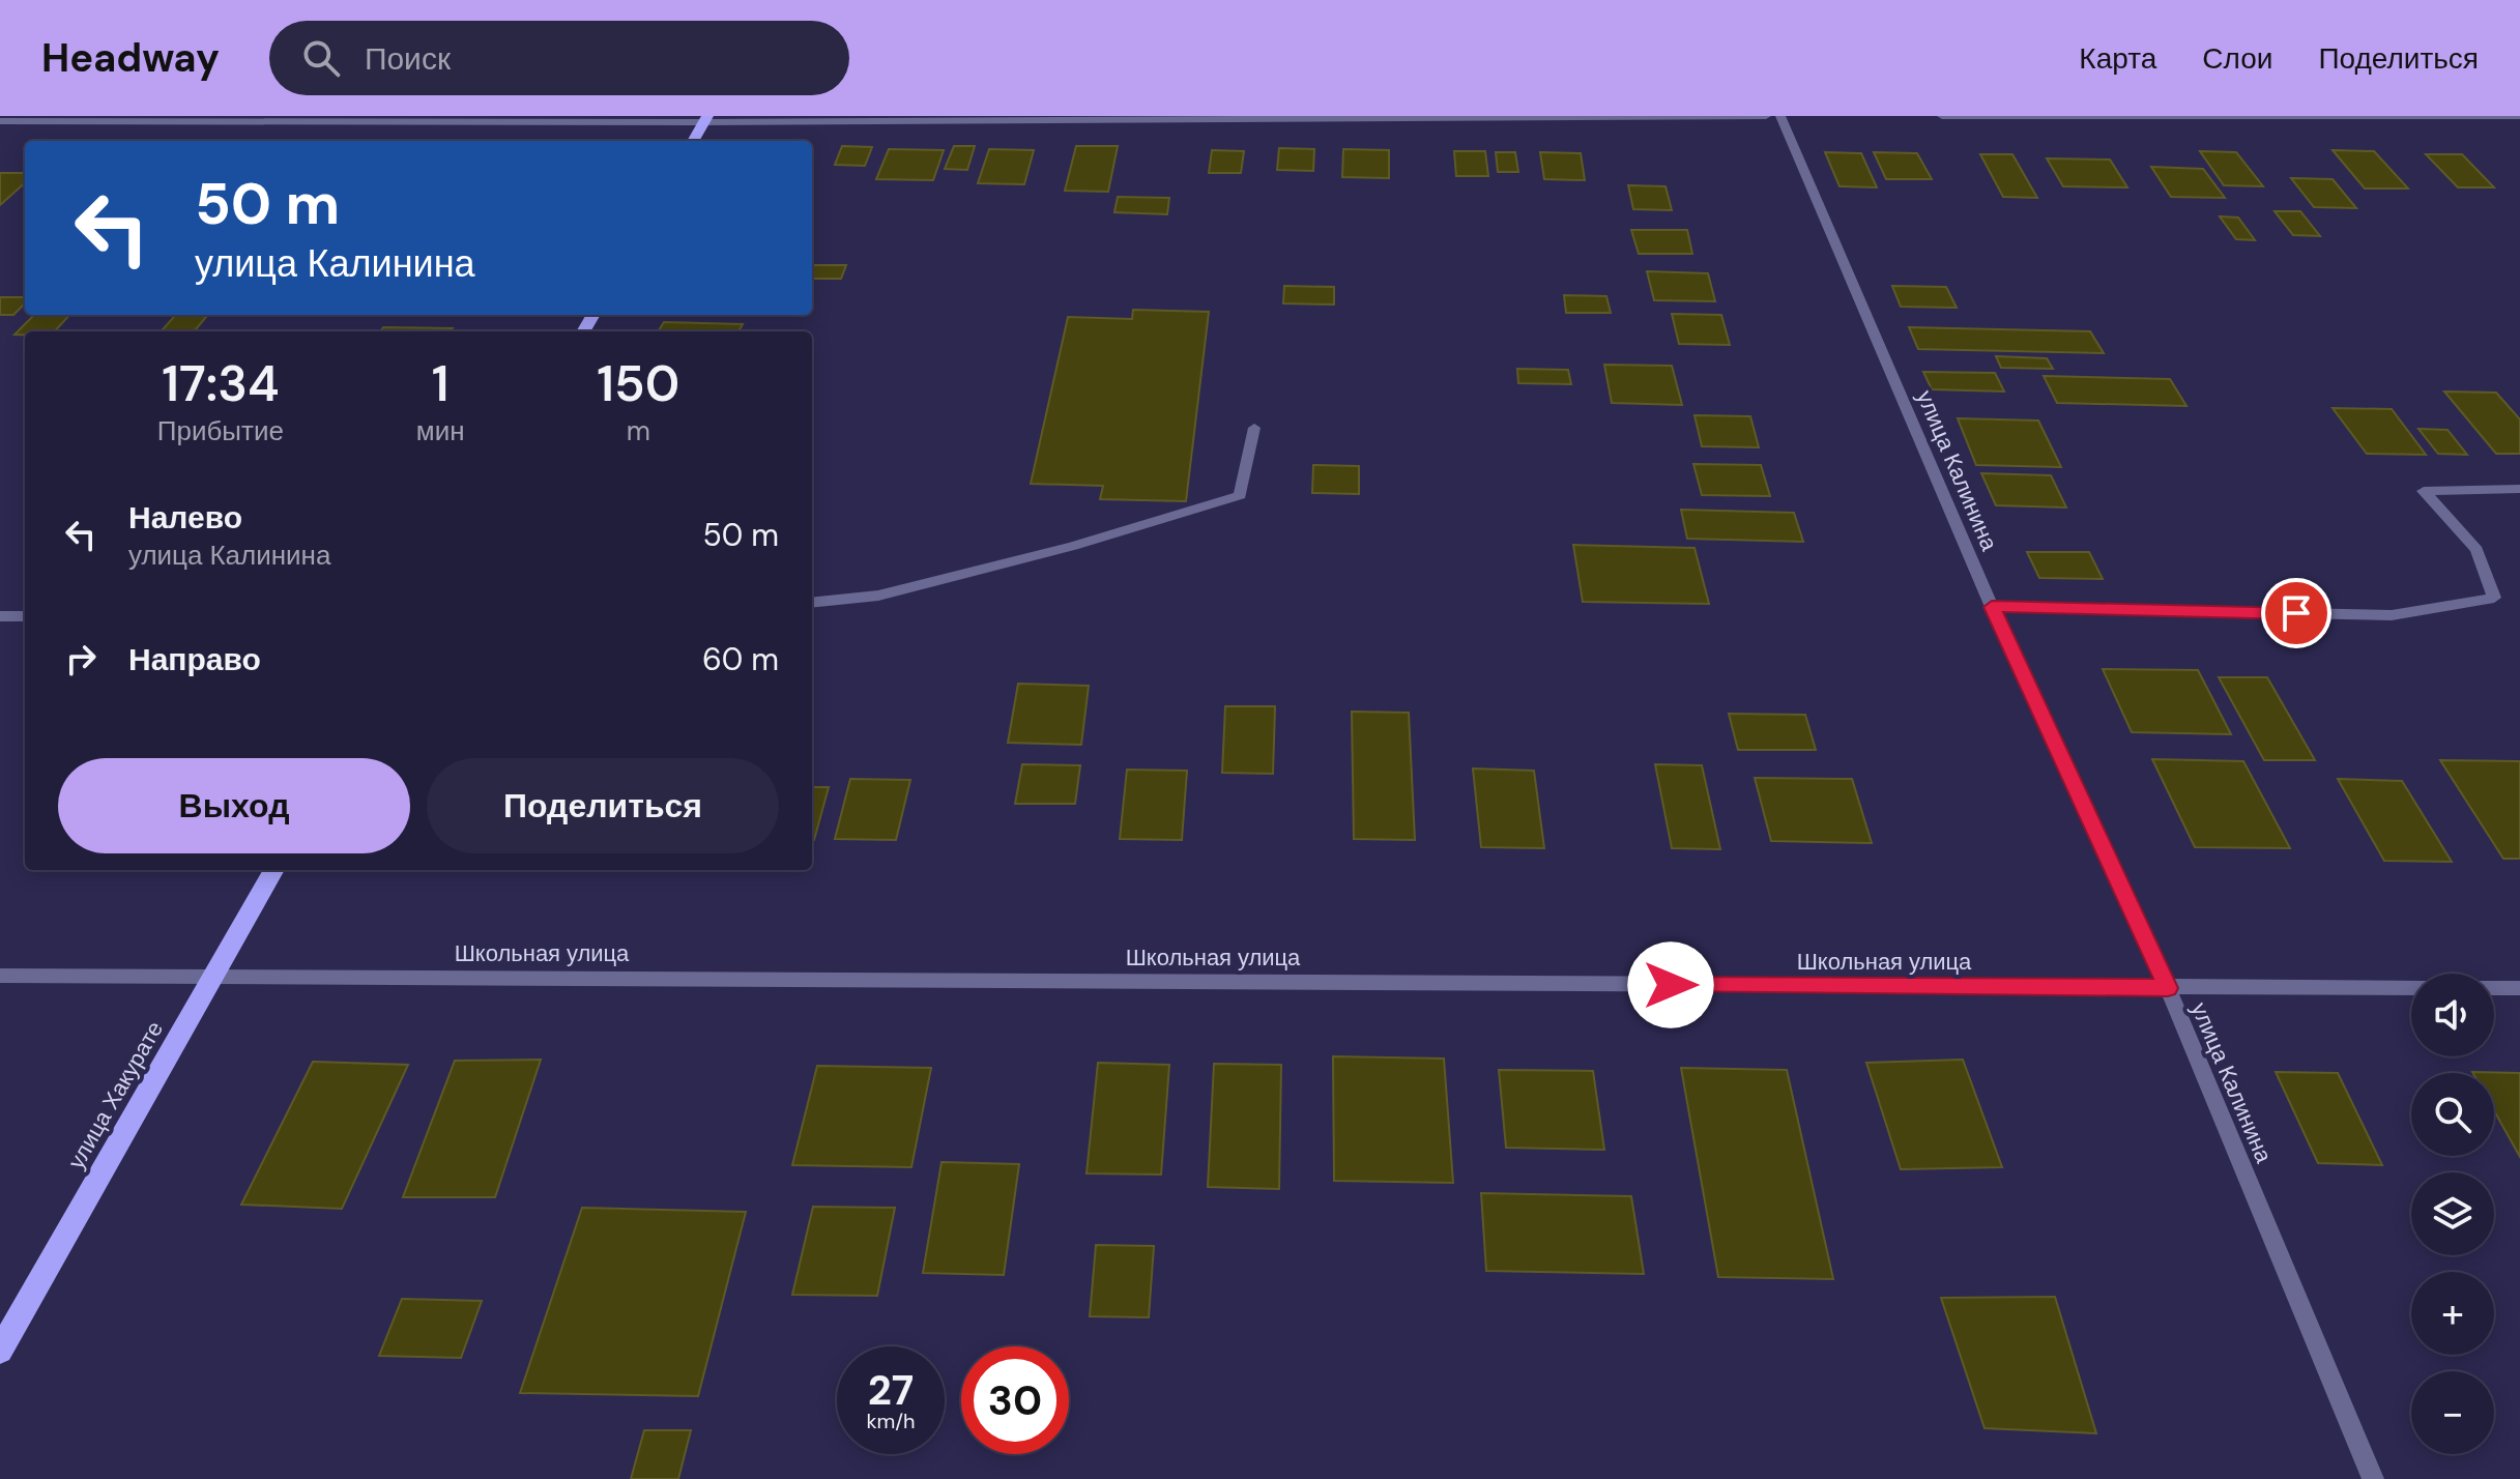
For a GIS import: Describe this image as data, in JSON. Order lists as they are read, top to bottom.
{
  "streets": {
    "main road": ["улица Хакурате"],
    "street": ["улица Калинина", "Школьная улица"]
  },
  "crossings": [
    ["улица Калинина", "Школьная улица"],
    ["Школьная улица", "улица Хакурате"]
  ],
  "page": {
    "header": "Headway",
    "search": "Поиск",
    "nav": ["Карта", "Слои", "Поделиться"],
    "turn": ["50 m", "улица Калинина"],
    "eta": [
      "17:34",
      "Прибытие",
      "1",
      "мин",
      "150",
      "m"
    ],
    "list": [
      {
        "name": "Налево",
        "note": "улица Калинина",
        "value": "50 m"
      },
      {
        "name": "Направо",
        "value": "60 m"
      }
    ],
    "buttons": ["Выход", "Поделиться"],
    "map_buttons": ["+", "−"],
    "speed": "27 km/h",
    "limit": "30"
  }
}
